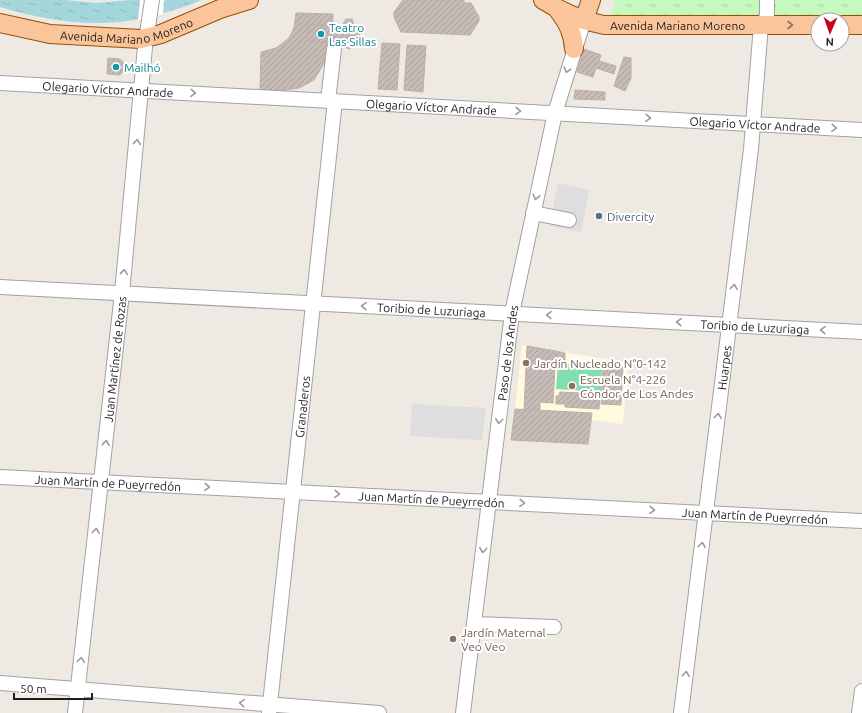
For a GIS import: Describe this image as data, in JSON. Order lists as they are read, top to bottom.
{
  "streets": {
    "main road": ["Avenida Mariano Moreno", "Paso de los Andes"],
    "street": [
      "Olegario Víctor Andrade",
      "Toribio de Luzuriaga",
      "Juan Martínez de Rozas",
      "Huarpes",
      "Granaderos",
      "Juan Martín de Pueyrredón"
    ]
  },
  "crossings": [
    ["Avenida Mariano Moreno", "Paso de los Andes"],
    ["Avenida Mariano Moreno", "Juan Martínez de Rozas"],
    ["Avenida Mariano Moreno", "Huarpes"],
    ["Olegario Víctor Andrade", "Paso de los Andes"],
    ["Olegario Víctor Andrade", "Juan Martínez de Rozas"],
    ["Olegario Víctor Andrade", "Huarpes"],
    ["Olegario Víctor Andrade", "Granaderos"],
    ["Toribio de Luzuriaga", "Paso de los Andes"],
    ["Toribio de Luzuriaga", "Juan Martínez de Rozas"],
    ["Toribio de Luzuriaga", "Huarpes"],
    ["Toribio de Luzuriaga", "Granaderos"],
    ["Paso de los Andes", "Juan Martín de Pueyrredón"],
    ["Juan Martínez de Rozas", "Juan Martín de Pueyrredón"],
    ["Huarpes", "Juan Martín de Pueyrredón"],
    ["Granaderos", "Juan Martín de Pueyrredón"]
  ],
  "one_way": [
    "Olegario Víctor Andrade",
    "Toribio de Luzuriaga",
    "Paso de los Andes",
    "Juan Martínez de Rozas",
    "Huarpes",
    "Juan Martín de Pueyrredón"
  ],
  "places": [
    "Teatro Las Sillas",
    "Mailhó",
    "Divercity",
    "Jardín Nucleado N°0-142",
    "Escuela N°4-226 Cóndor de Los Andes",
    "Jardín Maternal Veo Veo"
  ],
  "scale_bar": "50 m",
  "north": "bottom"
}
